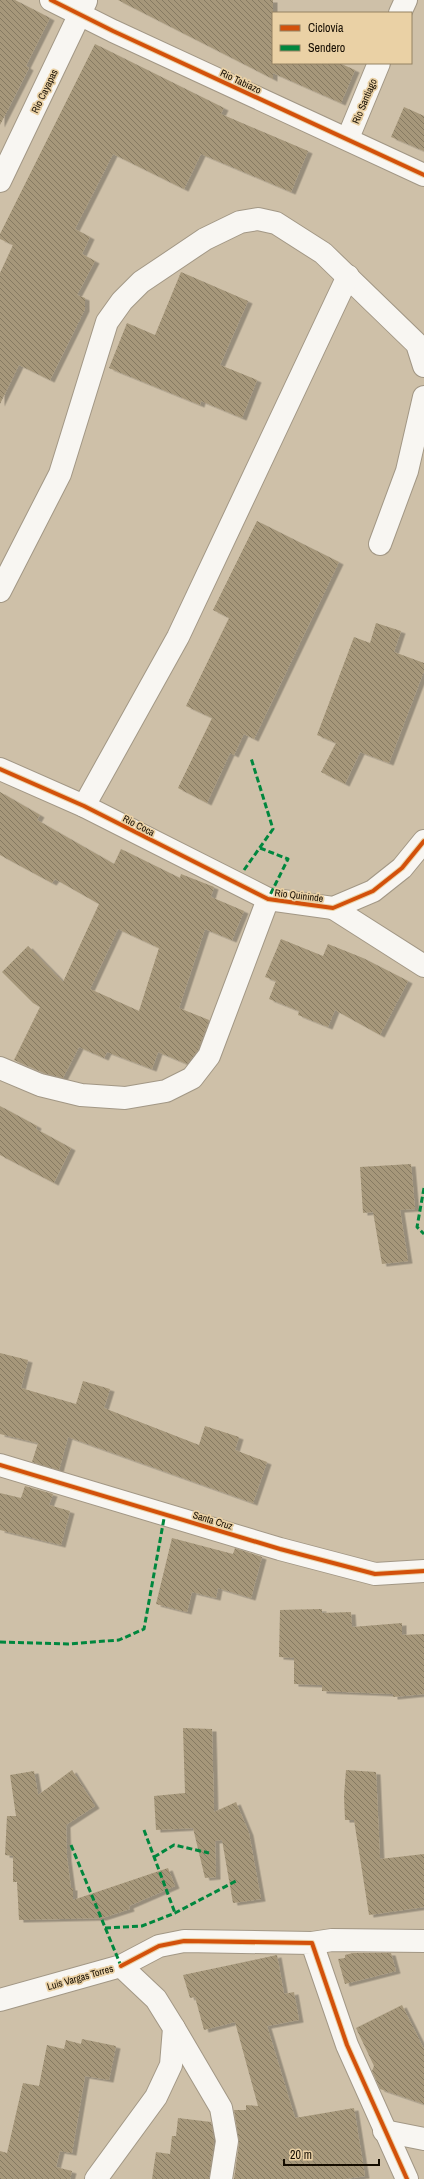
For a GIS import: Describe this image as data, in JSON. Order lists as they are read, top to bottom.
{
  "streets": {
    "street": [
      "Rio Tabiazo",
      "Rio Cayapas",
      "Rio Santiago",
      "Rio Coca",
      "Rio Quininde",
      "Santa Cruz",
      "Luis Vargas Torres"
    ]
  },
  "crossings": [
    ["Rio Tabiazo", "Rio Cayapas"],
    ["Rio Tabiazo", "Rio Santiago"],
    ["Rio Coca", "Rio Quininde"]
  ],
  "legend": ["Ciclovía", "Sendero"],
  "scale_bar": "20 m"
}
